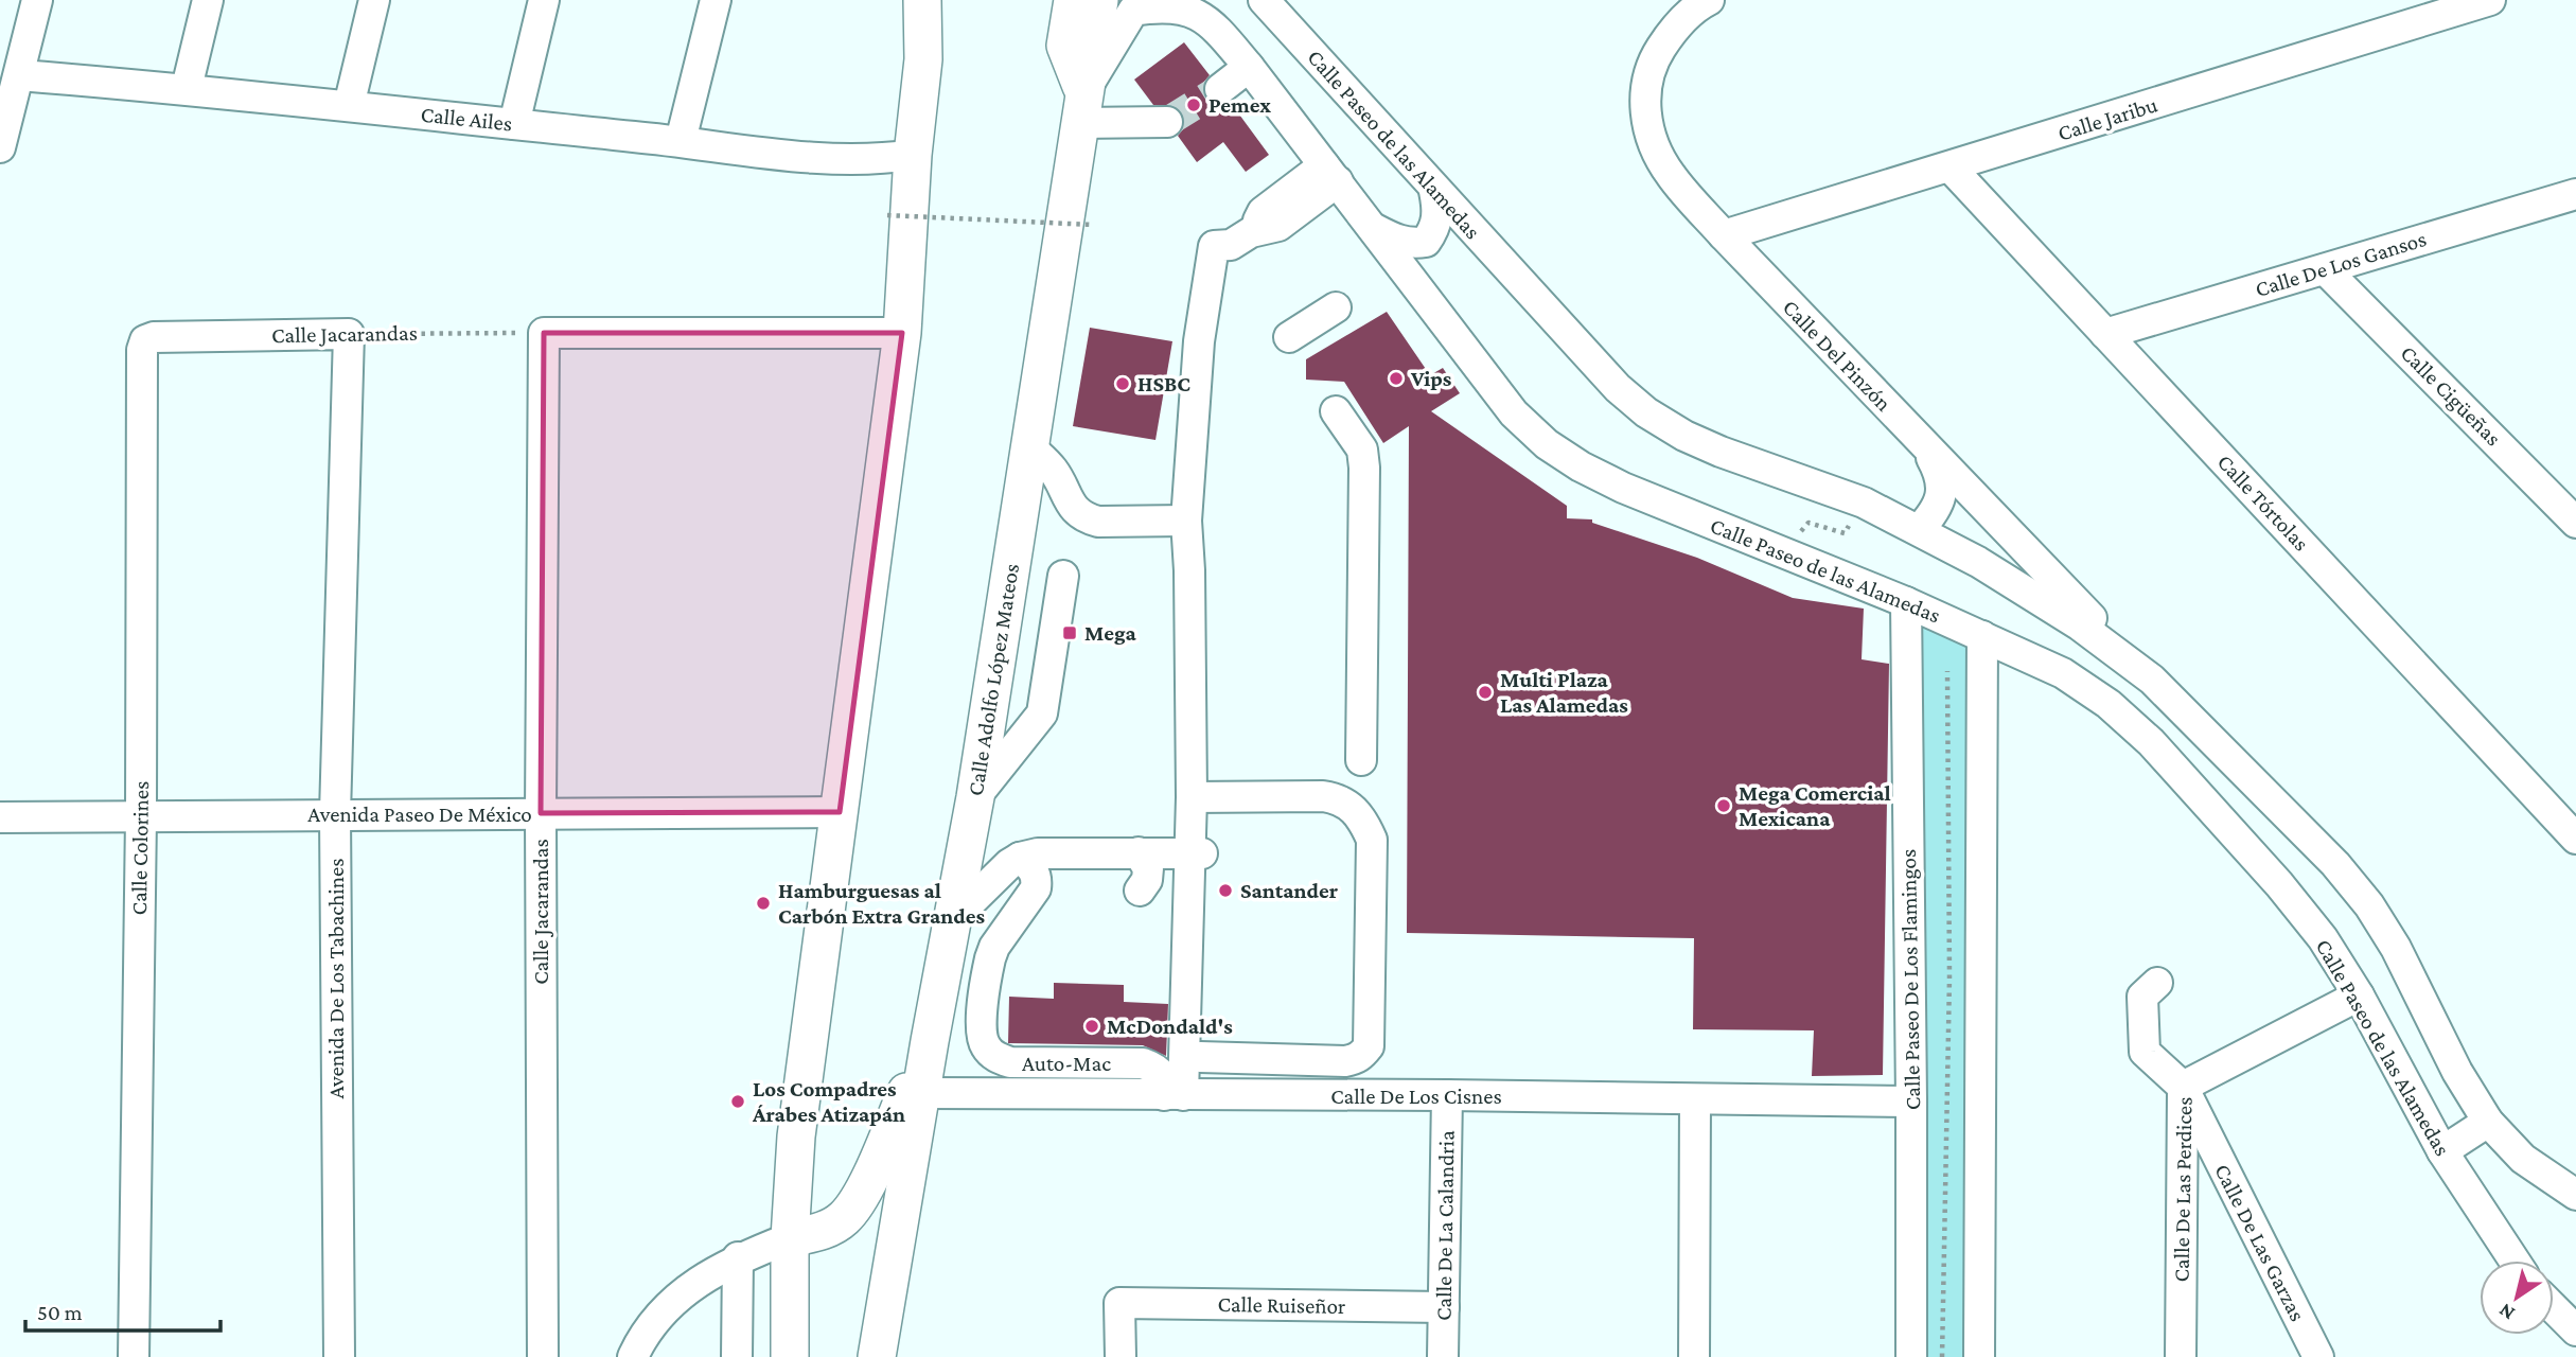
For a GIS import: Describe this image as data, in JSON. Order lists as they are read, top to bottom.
{
  "streets": {
    "main road": ["Calle Adolfo López Mateos"],
    "street": [
      "Calle Ailes",
      "Calle Jaribu",
      "Calle Paseo de las Alamedas",
      "Calle De Los Gansos",
      "Calle Jacarandas",
      "Calle Del Pinzón",
      "Calle Cigüeñas",
      "Calle Tórtolas",
      "Avenida Paseo De México",
      "Calle Colorines",
      "Avenida De Los Tabachines",
      "Calle Paseo De Los Flamingos",
      "Auto-Mac",
      "Calle De Los Cisnes",
      "Calle De Las Perdices",
      "Calle De La Calandria",
      "Calle De Las Garzas",
      "Calle Ruiseñor"
    ]
  },
  "crossings": [
    ["Calle Jaribu", "Calle Del Pinzón"],
    ["Calle Jaribu", "Calle Tórtolas"],
    ["Calle Paseo de las Alamedas", "Calle Del Pinzón"],
    ["Calle Paseo de las Alamedas", "Calle Adolfo López Mateos"],
    ["Calle Paseo de las Alamedas", "Calle Paseo De Los Flamingos"],
    ["Calle Paseo de las Alamedas", "Calle De Las Perdices"],
    ["Calle De Los Gansos", "Calle Cigüeñas"],
    ["Calle De Los Gansos", "Calle Tórtolas"],
    ["Calle Jacarandas", "Avenida Paseo De México"],
    ["Calle Jacarandas", "Calle Colorines"],
    ["Calle Jacarandas", "Avenida De Los Tabachines"],
    ["Calle Adolfo López Mateos", "Calle De Los Cisnes"],
    ["Avenida Paseo De México", "Calle Colorines"],
    ["Avenida Paseo De México", "Avenida De Los Tabachines"],
    ["Calle Paseo De Los Flamingos", "Calle De Los Cisnes"],
    ["Auto-Mac", "Calle De Los Cisnes"],
    ["Calle De Los Cisnes", "Calle De La Calandria"],
    ["Calle De Las Perdices", "Calle De Las Garzas"],
    ["Calle De La Calandria", "Calle Ruiseñor"]
  ],
  "places": {
    "other": [
      "Pemex",
      "Vips",
      "HSBC",
      "Multi Plaza Las Alamedas",
      "Mega Comercial Mexicana",
      "Santander",
      "Hamburguesas al Carbón Extra Grandes",
      "McDondald's",
      "Los Compadres Árabes Atizapán"
    ],
    "transit": ["Mega"]
  },
  "scale_bar": "50 m",
  "north": "bottom left"
}
